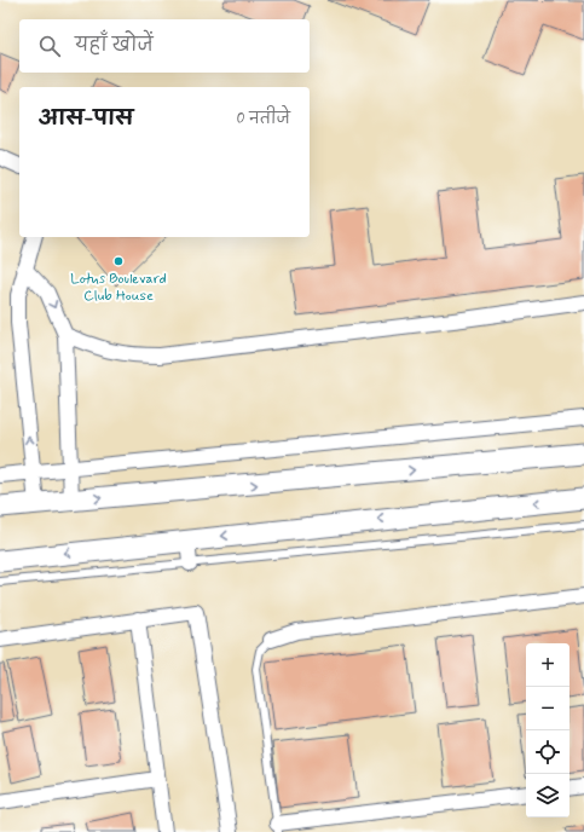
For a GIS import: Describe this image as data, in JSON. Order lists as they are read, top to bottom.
{
  "places": ["Lotus Boulevard Club House"],
  "page": {
    "search": "यहाँ खोजें",
    "heading": ["आस-पास", "0 नतीजे"],
    "map_buttons": ["+", "−"]
  }
}
